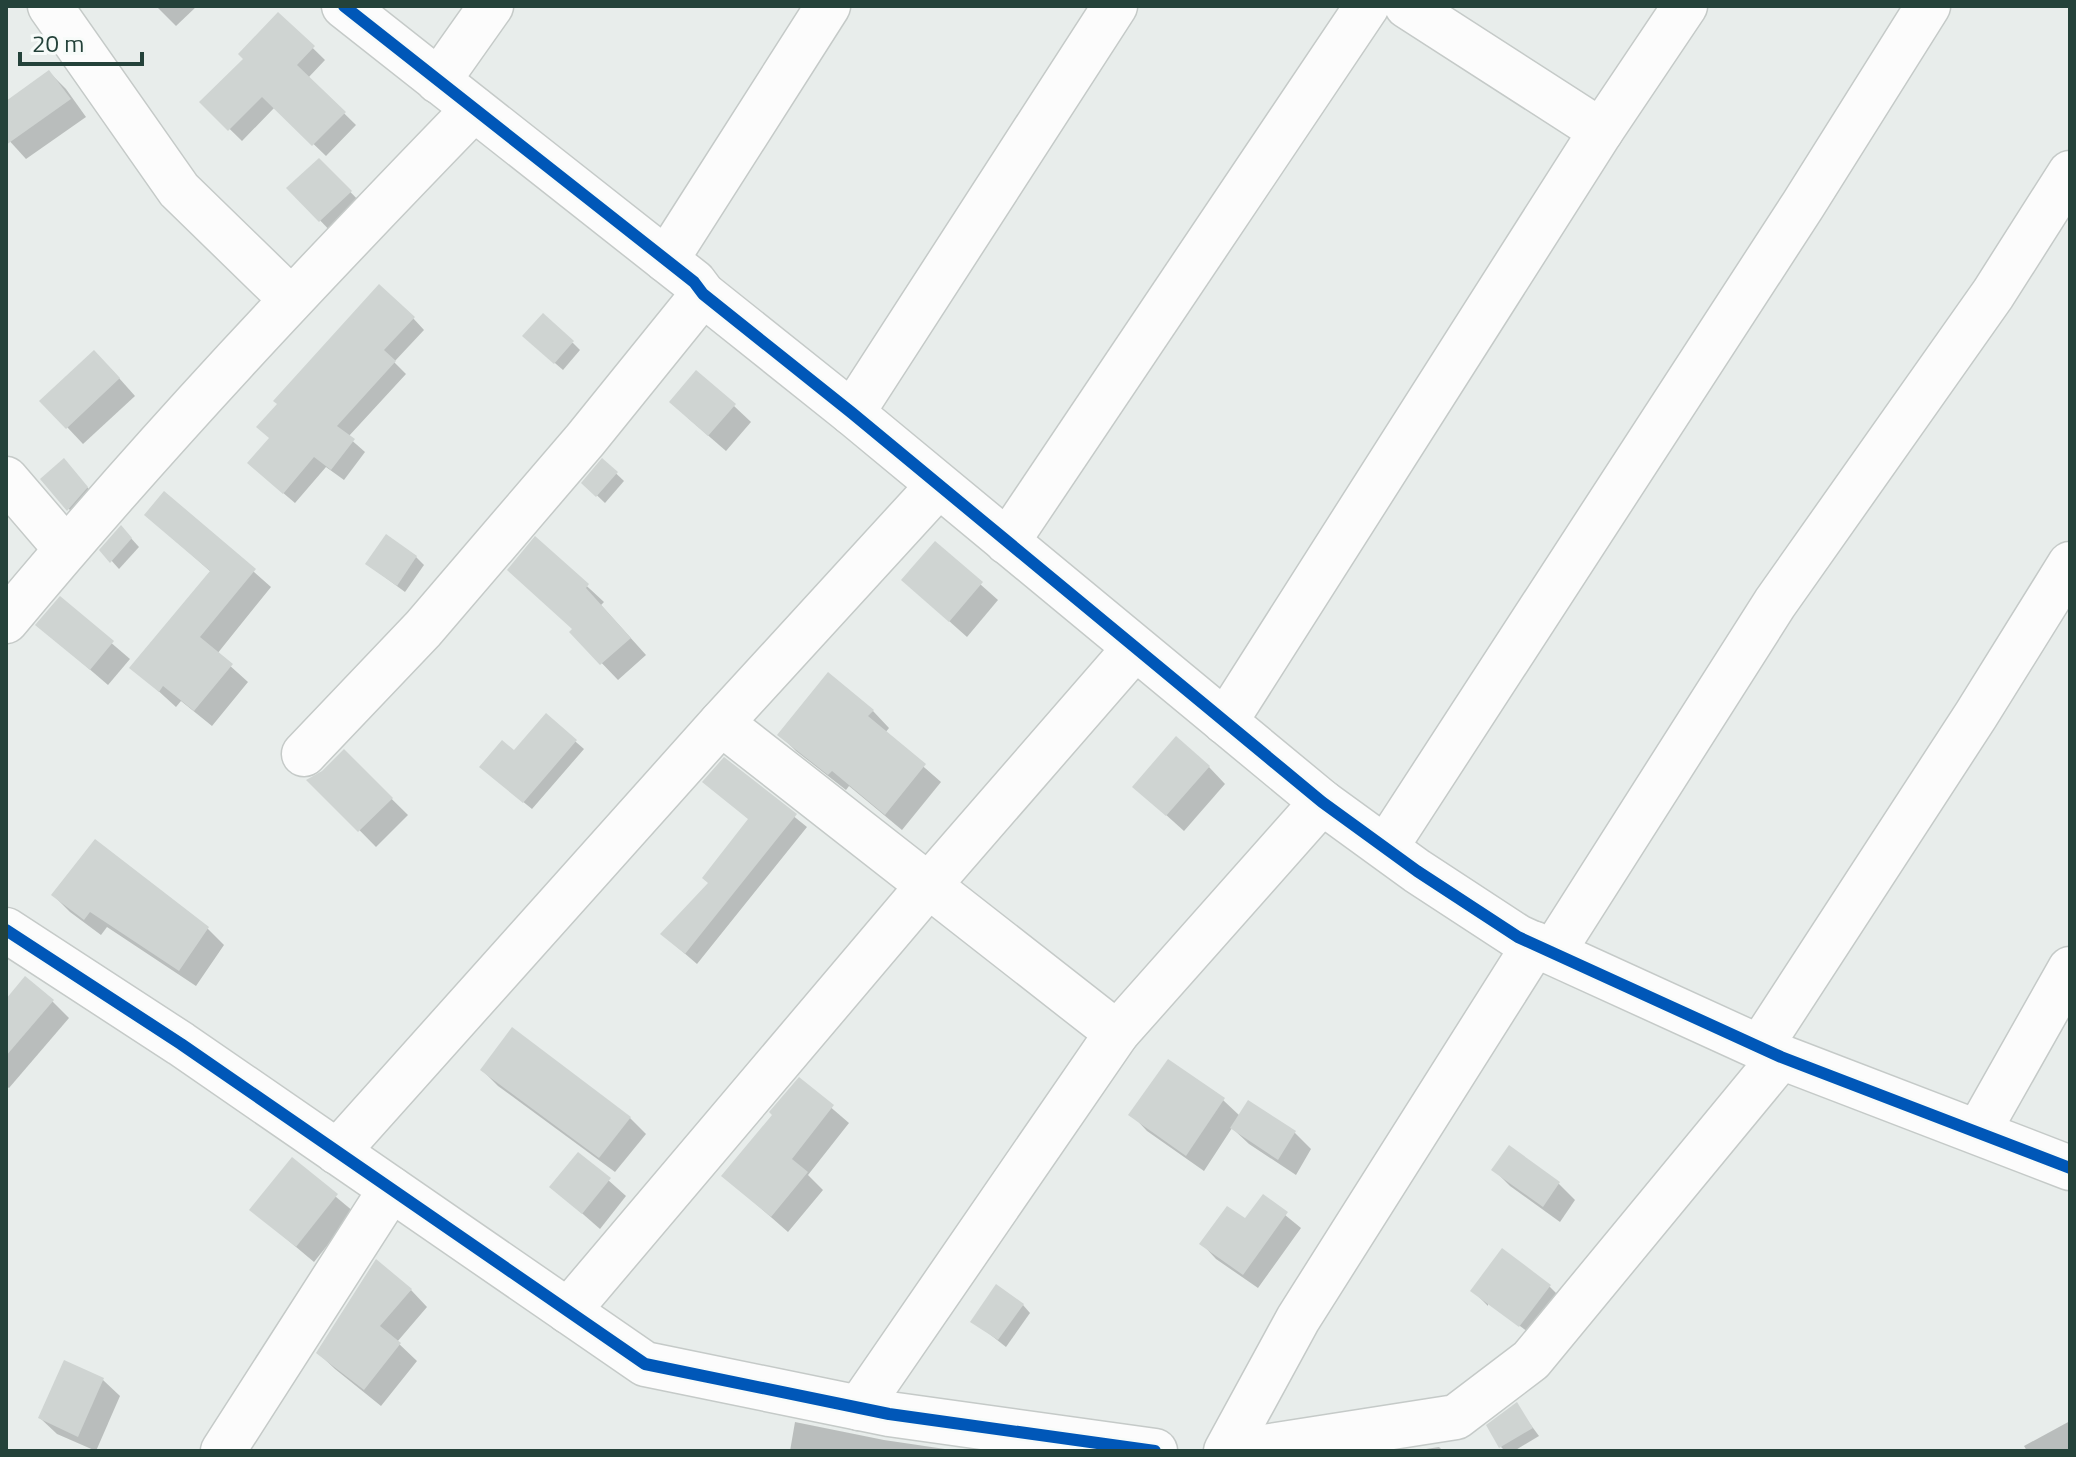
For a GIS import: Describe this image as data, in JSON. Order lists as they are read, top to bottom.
{
  "scale_bar": "20 m"
}
